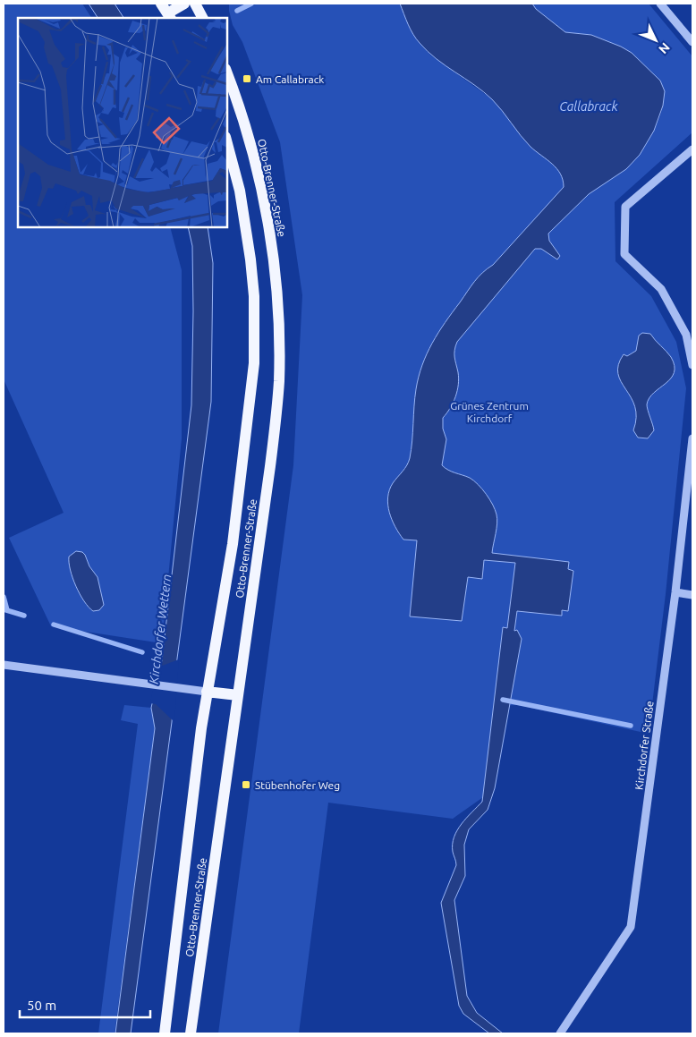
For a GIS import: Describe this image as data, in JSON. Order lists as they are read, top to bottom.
{
  "streets": {
    "main road": ["Otto-Brenner-Straße"],
    "street": ["Kirchdorfer Straße"]
  },
  "water": ["Callabrack", "Kirchdorfer Wettern"],
  "parks": ["Grünes Zentrum Kirchdorf"],
  "places": {
    "transit": ["Am Callabrack", "Stübenhofer Weg"]
  },
  "scale_bar": "50 m",
  "north": "bottom right"
}
